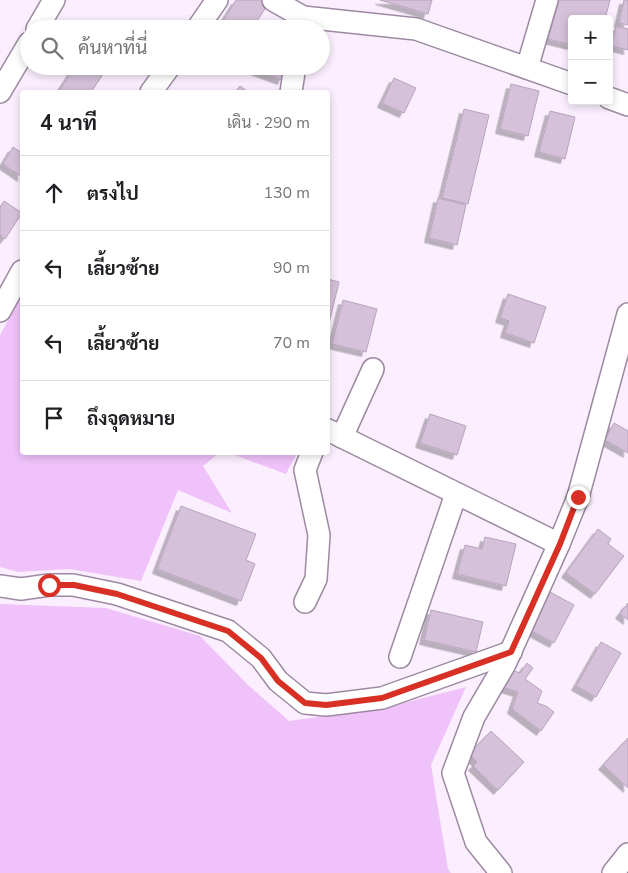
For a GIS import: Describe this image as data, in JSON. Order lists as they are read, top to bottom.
{
  "page": {
    "map_buttons": ["+", "−"],
    "search": "ค้นหาที่นี่",
    "heading": ["4 นาที", "เดิน · 290 m"],
    "list": [
      ["ตรงไป", "130 m"],
      ["เลี้ยวซ้าย", "90 m"],
      ["เลี้ยวซ้าย", "70 m"],
      "ถึงจุดหมาย"
    ]
  }
}
